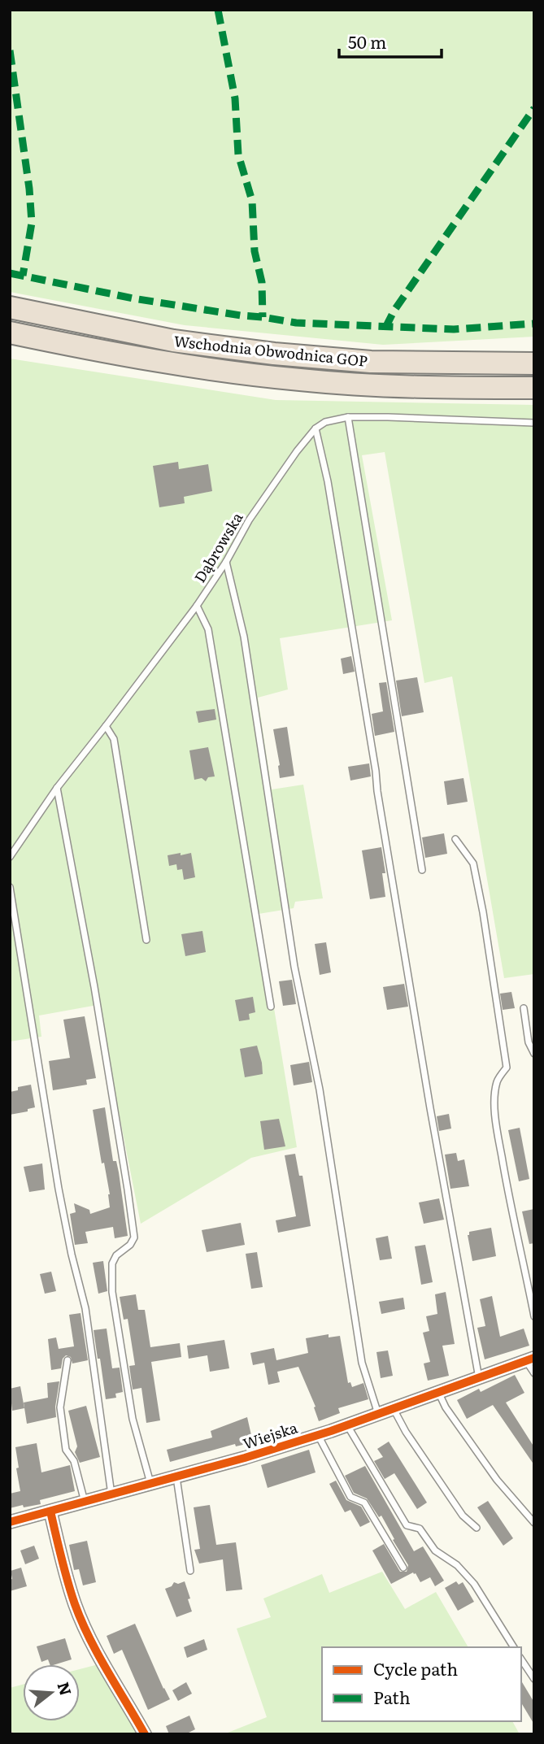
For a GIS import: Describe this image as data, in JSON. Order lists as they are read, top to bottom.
{
  "streets": {
    "highway": ["Wschodnia Obwodnica GOP"],
    "street": ["Wiejska"],
    "lane": ["Dąbrowska"]
  },
  "legend": ["Cycle path", "Path"],
  "scale_bar": "50 m",
  "north": "right"
}
